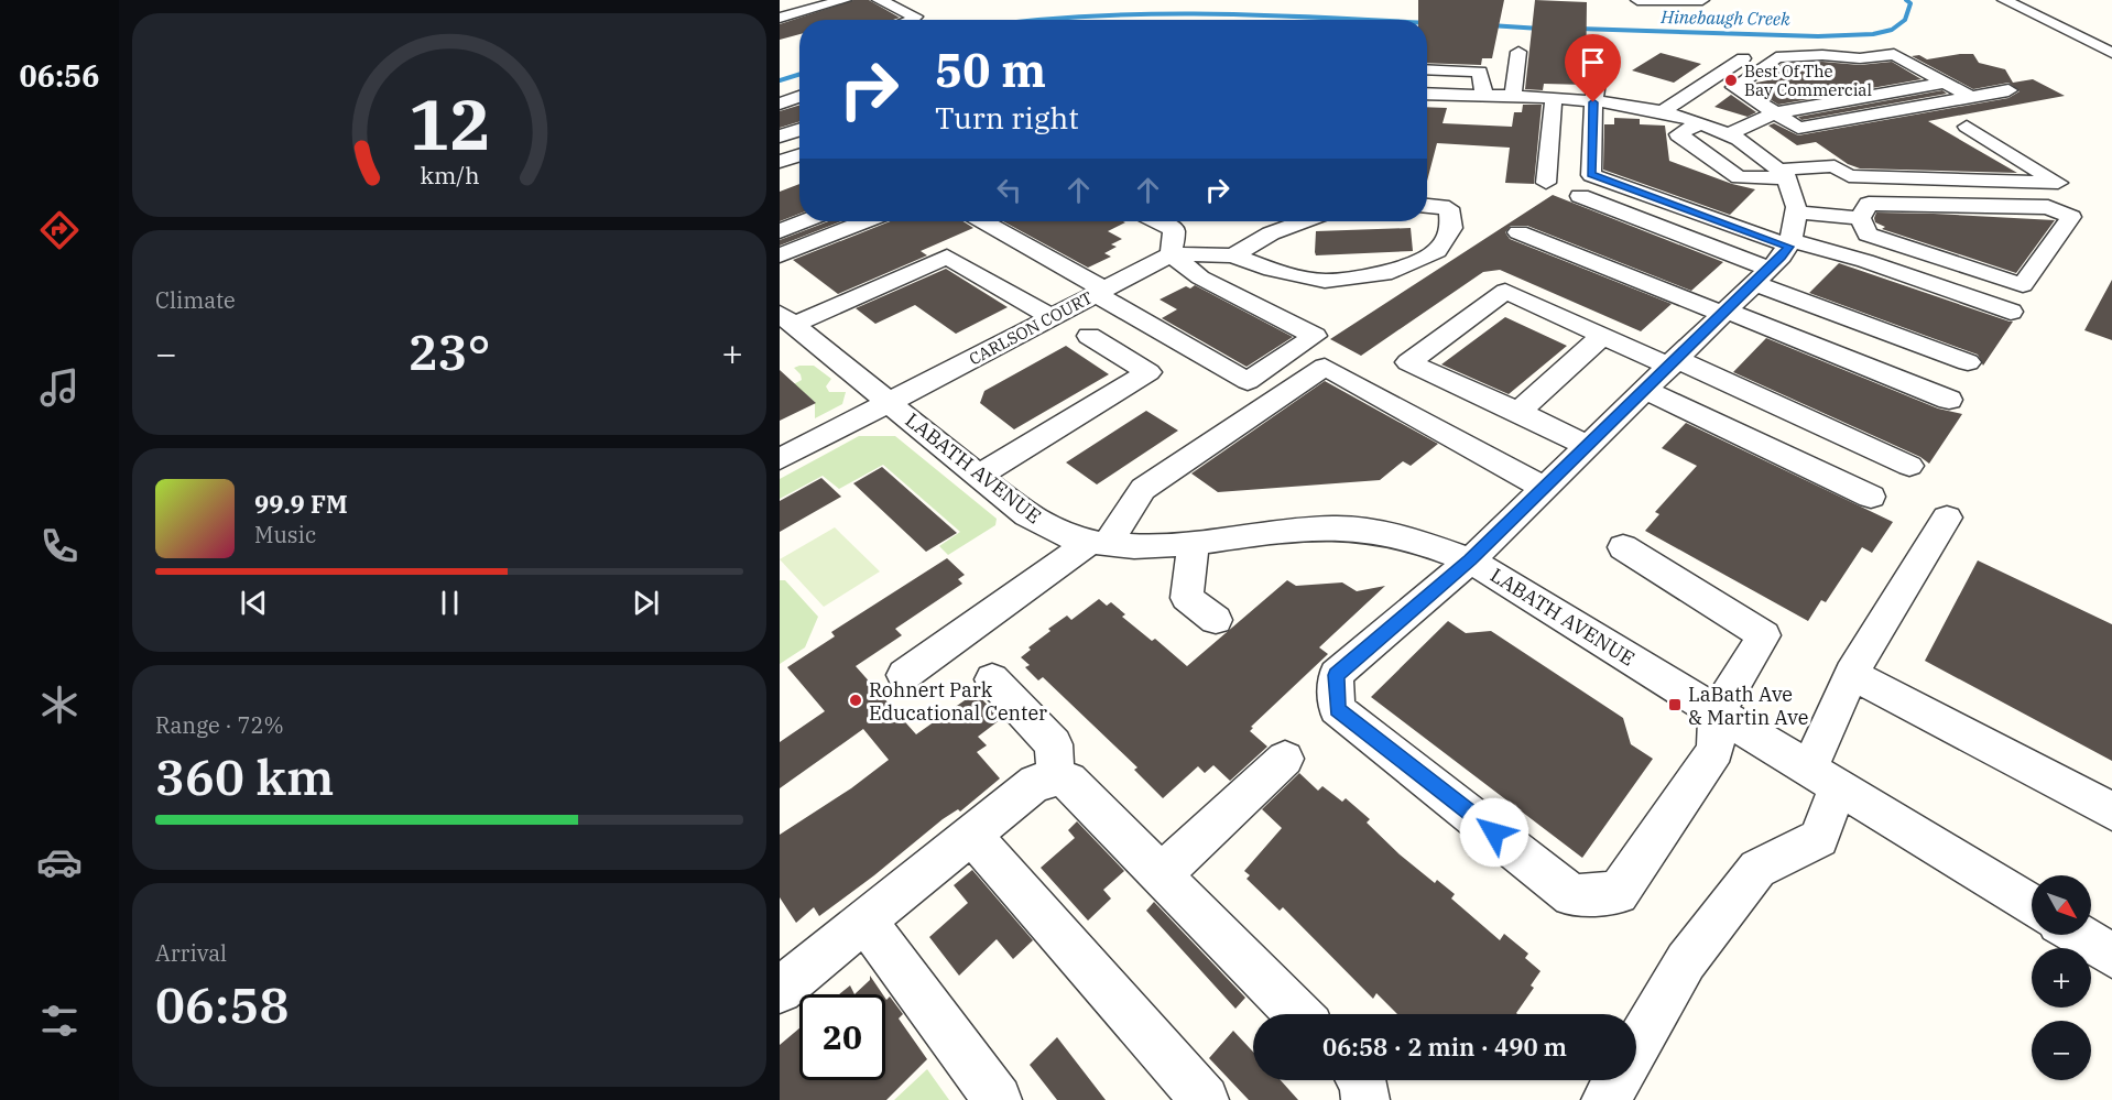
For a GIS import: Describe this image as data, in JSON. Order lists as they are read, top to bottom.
{
  "streets": {
    "street": ["CARLSON COURT", "LABATH AVENUE"]
  },
  "crossings": [
    ["CARLSON COURT", "LABATH AVENUE"]
  ],
  "water": ["Hinebaugh Creek"],
  "places": {
    "other": ["Best Of The Bay Commercial", "Rohnert Park Educational Center"],
    "transit": ["LaBath Ave & Martin Ave"]
  },
  "north": "bottom right",
  "page": {
    "tabs": "06:56",
    "turn": ["50 m", "Turn right"],
    "tile": [
      "Climate",
      ["Range · 72%", "360 km"],
      ["Arrival", "06:58"]
    ],
    "heat": ["−", "23°", "+"],
    "song": ["99.9 FM", "Music"],
    "map_buttons": ["+", "−"],
    "limit": "20",
    "trip": "06:58 · 2 min · 490 m",
    "gauge": ["12", "km/h"]
  }
}
